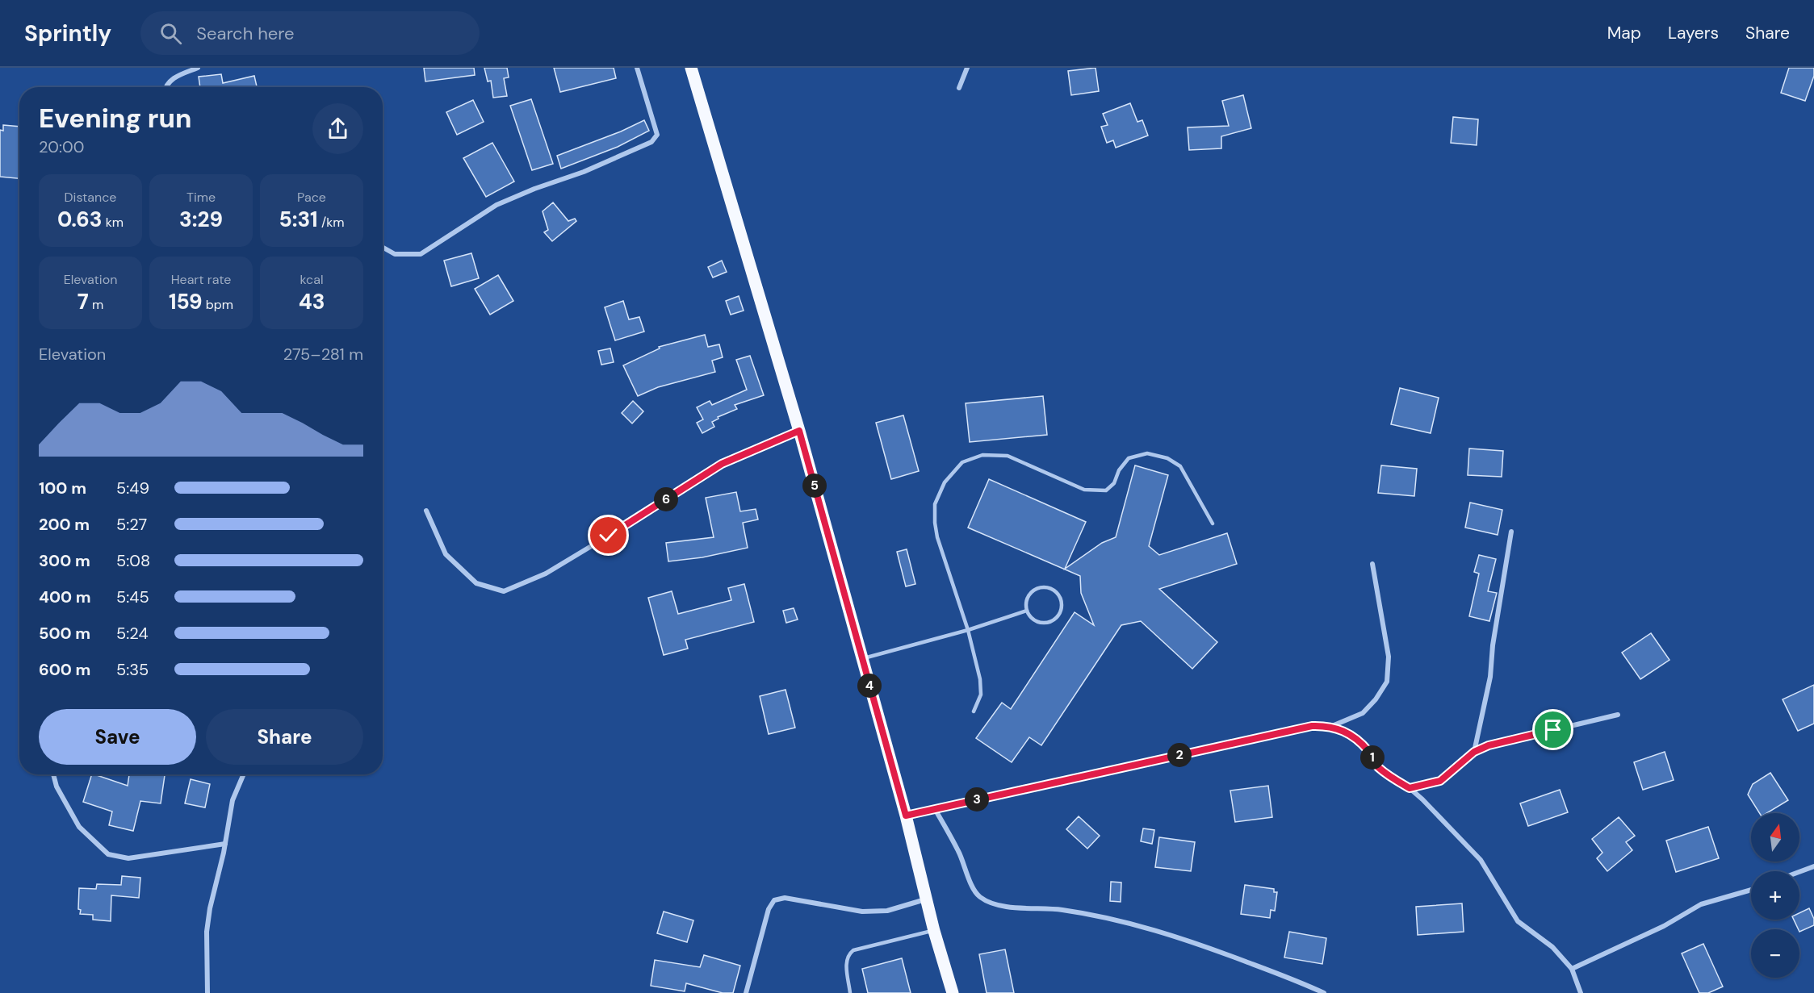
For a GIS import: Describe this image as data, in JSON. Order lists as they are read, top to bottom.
{
  "north": "top",
  "page": {
    "header": "Sprintly",
    "search": "Search here",
    "nav": ["Map", "Layers", "Share"],
    "heading": ["Evening run", "20:00"],
    "stats": [
      ["Distance", "0.63 km"],
      ["Time", "3:29"],
      ["Pace", "5:31 /km"],
      ["Elevation", "7 m"],
      ["Heart rate", "159 bpm"],
      ["kcal", "43"]
    ],
    "chart": ["Elevation", "275–281 m"],
    "list": [
      {
        "name": "100 m",
        "note": "5:49"
      },
      {
        "name": "200 m",
        "note": "5:27"
      },
      {
        "name": "300 m",
        "note": "5:08"
      },
      {
        "name": "400 m",
        "note": "5:45"
      },
      {
        "name": "500 m",
        "note": "5:24"
      },
      {
        "name": "600 m",
        "note": "5:35"
      }
    ],
    "pins": [
      "5",
      "6",
      "4",
      "2",
      "1",
      "3"
    ],
    "buttons": ["Save", "Share"],
    "map_buttons": ["+", "−"]
  }
}
